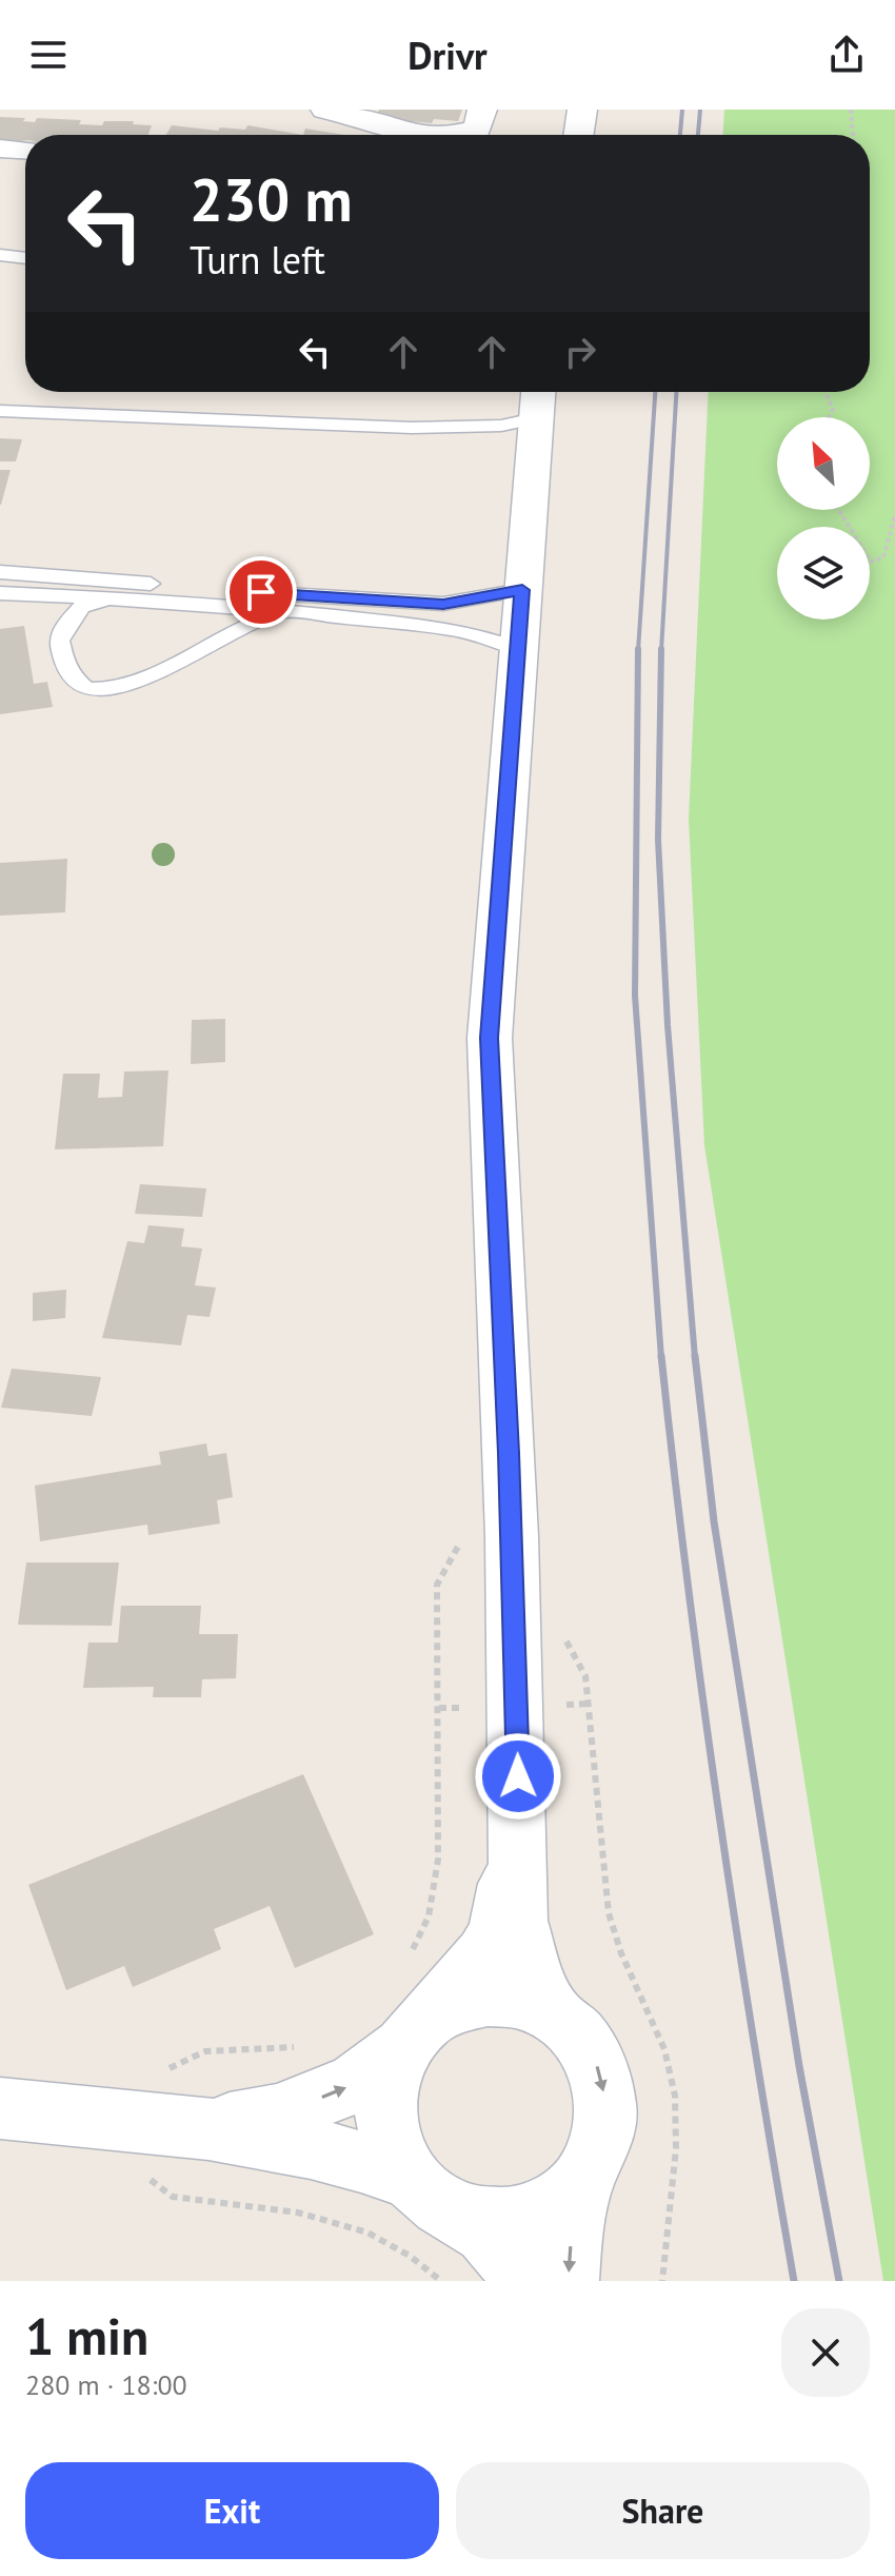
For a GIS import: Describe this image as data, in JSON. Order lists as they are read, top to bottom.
{
  "north": "top left",
  "page": {
    "header": "Drivr",
    "turn": ["230 m", "Turn left"],
    "heading": ["1 min", "280 m · 18:00"],
    "buttons": ["Exit", "Share"]
  }
}
